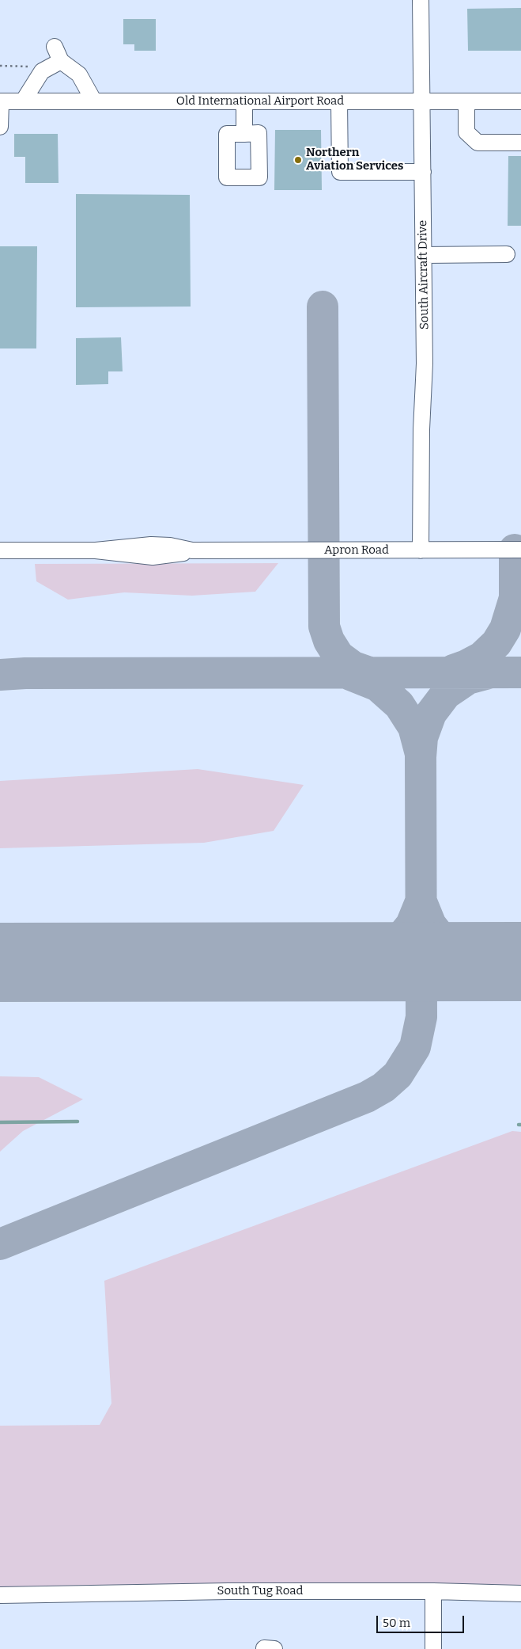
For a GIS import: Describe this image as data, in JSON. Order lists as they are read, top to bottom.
{
  "streets": {
    "street": [
      "Old International Airport Road",
      "South Aircraft Drive",
      "Apron Road",
      "South Tug Road"
    ]
  },
  "crossings": [
    ["Old International Airport Road", "South Aircraft Drive"],
    ["South Aircraft Drive", "Apron Road"]
  ],
  "places": ["Northern Aviation Services"],
  "scale_bar": "50 m"
}
